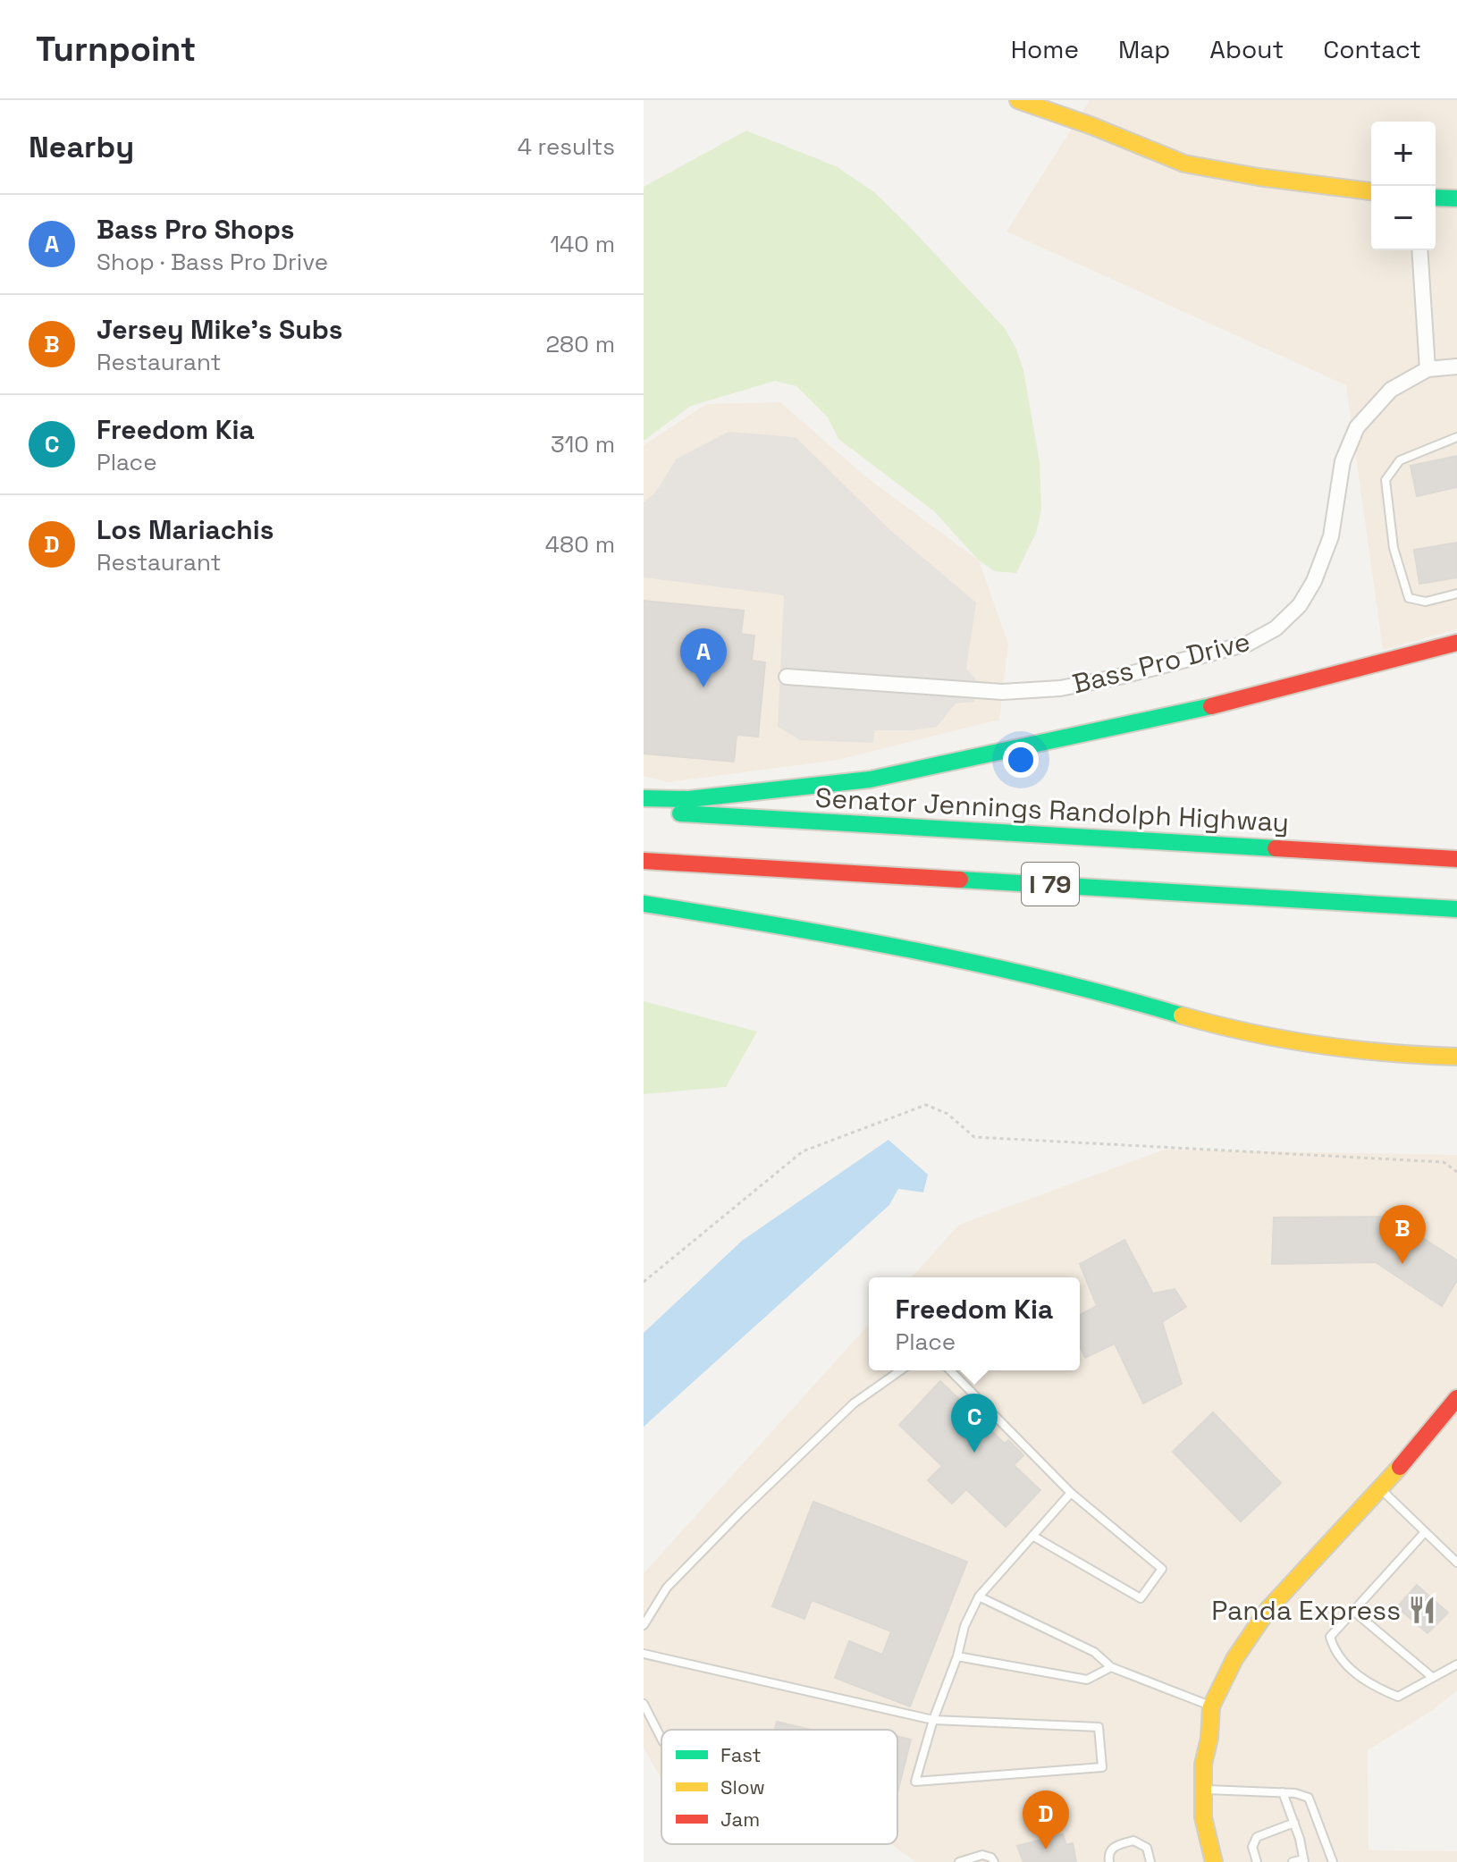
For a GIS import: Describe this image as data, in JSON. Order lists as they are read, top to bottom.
{
  "streets": {
    "main road": ["Senator Jennings Randolph Highway", "I 79"],
    "street": ["Bass Pro Drive"]
  },
  "places": {
    "restaurant": ["Panda Express"]
  },
  "legend": ["Fast", "Slow", "Jam"],
  "page": {
    "header": "Turnpoint",
    "nav": [
      "Home",
      "Map",
      "About",
      "Contact"
    ],
    "heading": ["Nearby", "4 results"],
    "map_buttons": ["+", "−"],
    "list": [
      {
        "mark": "A",
        "name": "Bass Pro Shops",
        "note": "Shop · Bass Pro Drive",
        "value": "140 m"
      },
      {
        "mark": "B",
        "name": "Jersey Mike's Subs",
        "note": "Restaurant",
        "value": "280 m"
      },
      {
        "mark": "C",
        "name": "Freedom Kia",
        "note": "Place",
        "value": "310 m"
      },
      {
        "mark": "D",
        "name": "Los Mariachis",
        "note": "Restaurant",
        "value": "480 m"
      }
    ],
    "pins": [
      "A",
      "B",
      "C",
      "D"
    ],
    "popup": ["Freedom Kia", "Place"]
  }
}
